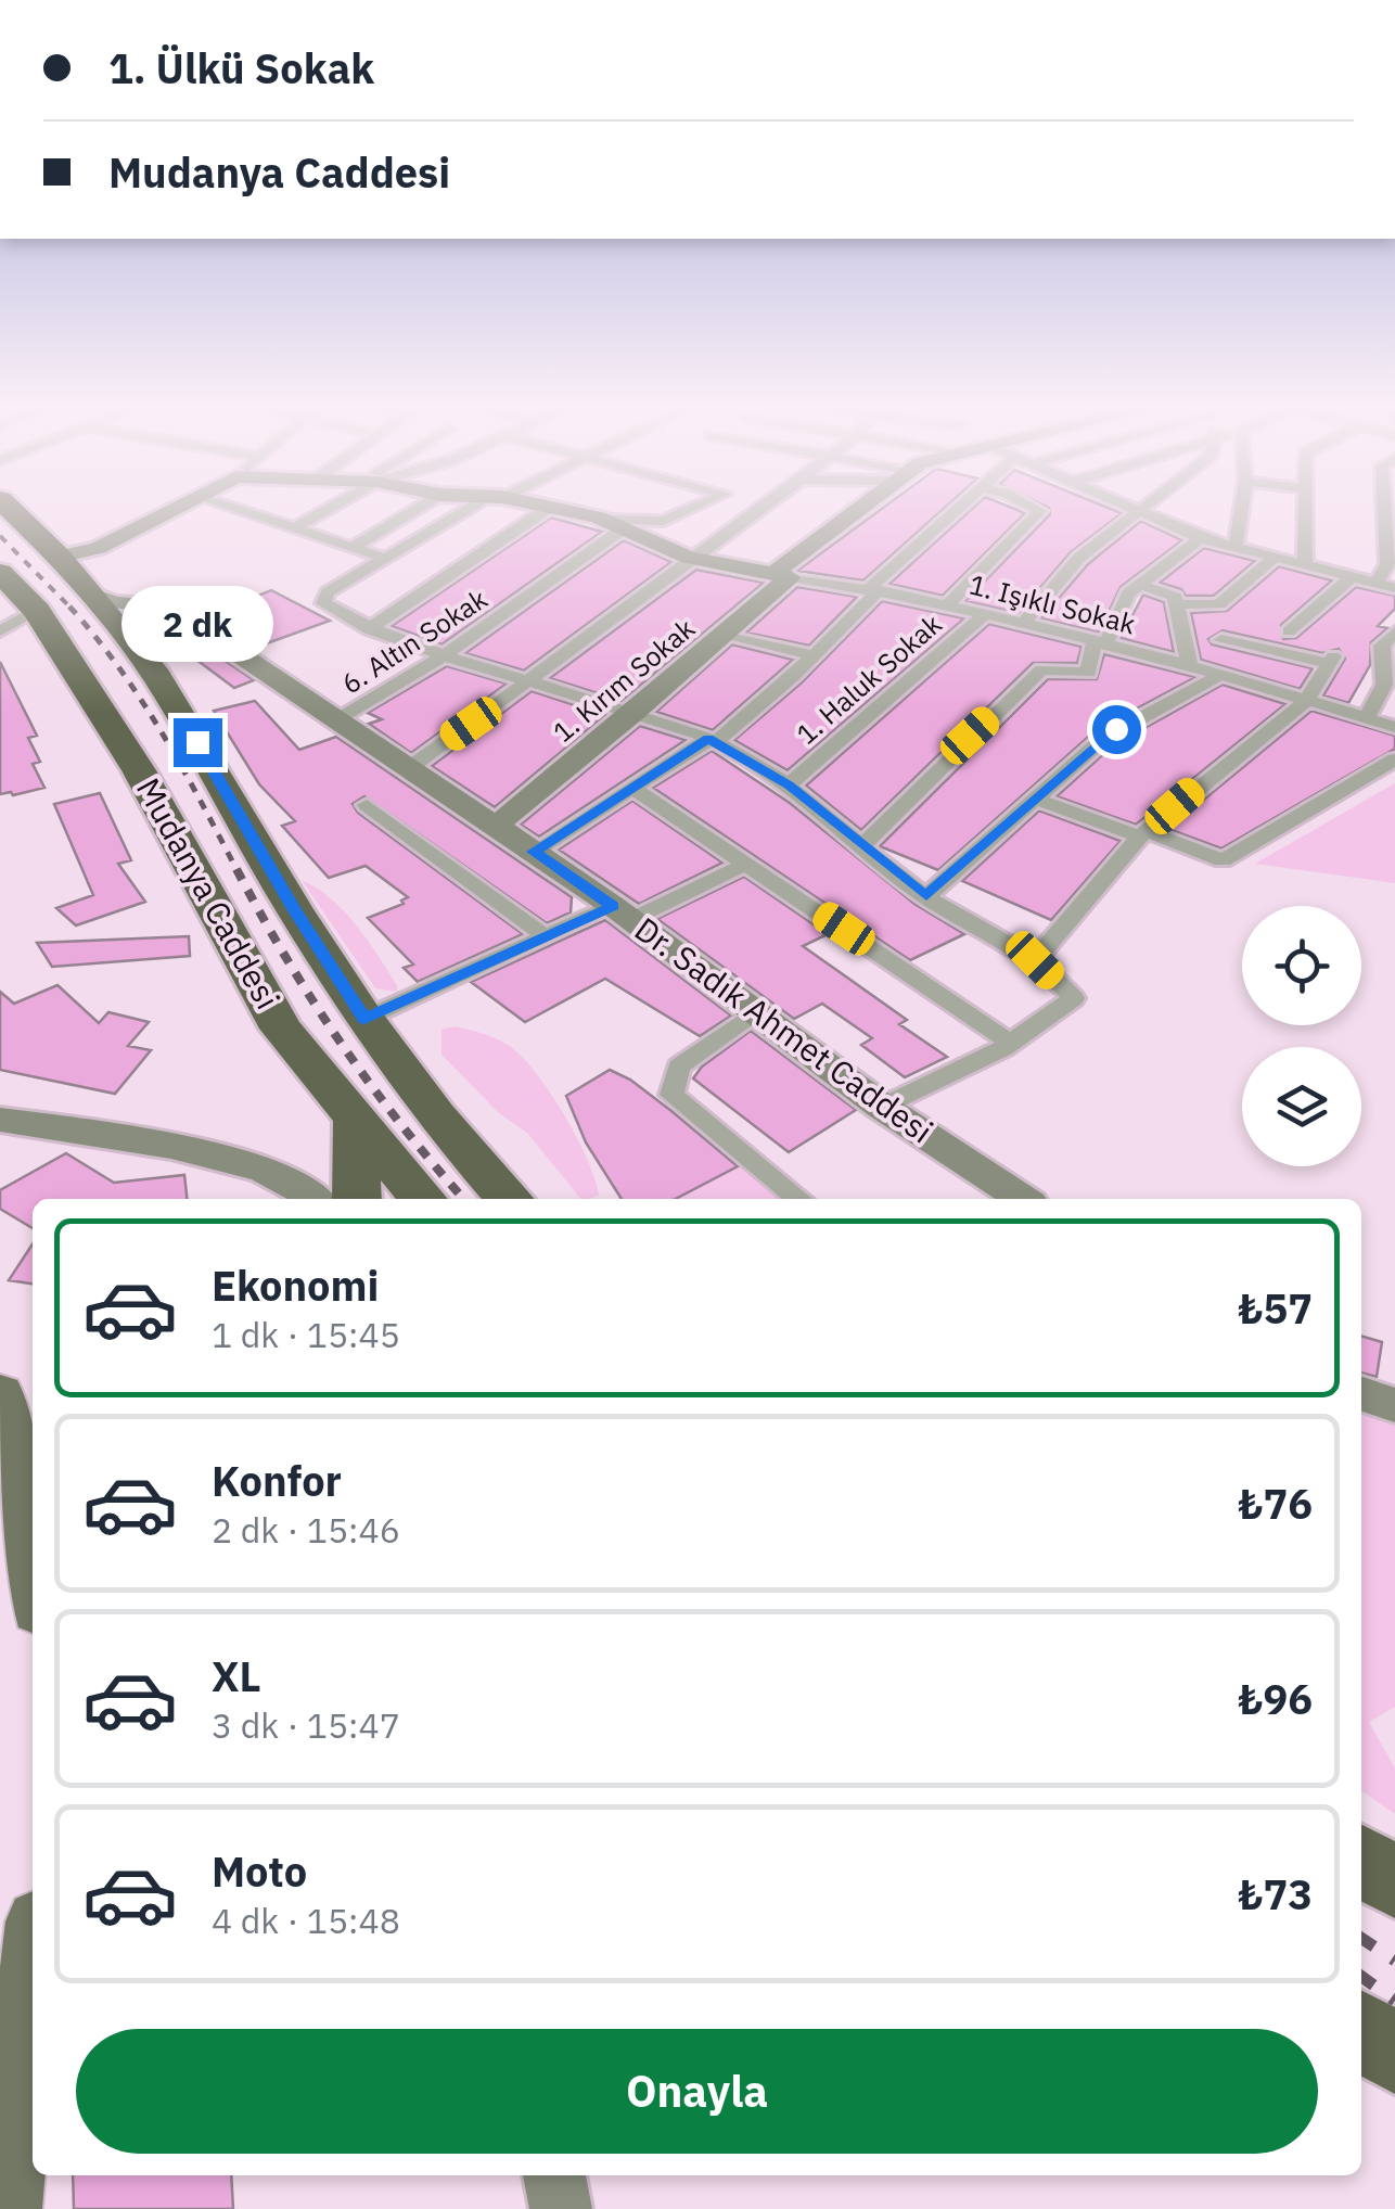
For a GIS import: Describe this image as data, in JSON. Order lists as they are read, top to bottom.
{
  "streets": {
    "highway": ["Mudanya Caddesi"],
    "street": [
      "1. Işıklı Sokak",
      "6. Altın Sokak",
      "1. Haluk Sokak",
      "1. Kırım Sokak",
      "Dr. Sadık Ahmet Caddesi"
    ]
  },
  "crossings": [
    ["1. Işıklı Sokak", "6. Altın Sokak"],
    ["1. Işıklı Sokak", "1. Haluk Sokak"],
    ["1. Işıklı Sokak", "1. Kırım Sokak"],
    ["6. Altın Sokak", "Dr. Sadık Ahmet Caddesi"],
    ["1. Kırım Sokak", "Dr. Sadık Ahmet Caddesi"],
    ["Mudanya Caddesi", "Dr. Sadık Ahmet Caddesi"]
  ],
  "page": {
    "banner": ["1. Ülkü Sokak", "Mudanya Caddesi"],
    "bubble": "2 dk",
    "list": [
      {
        "name": "Ekonomi",
        "note": "1 dk · 15:45",
        "value": "₺57"
      },
      {
        "name": "Konfor",
        "note": "2 dk · 15:46",
        "value": "₺76"
      },
      {
        "name": "XL",
        "note": "3 dk · 15:47",
        "value": "₺96"
      },
      {
        "name": "Moto",
        "note": "4 dk · 15:48",
        "value": "₺73"
      }
    ],
    "buttons": "Onayla"
  }
}
